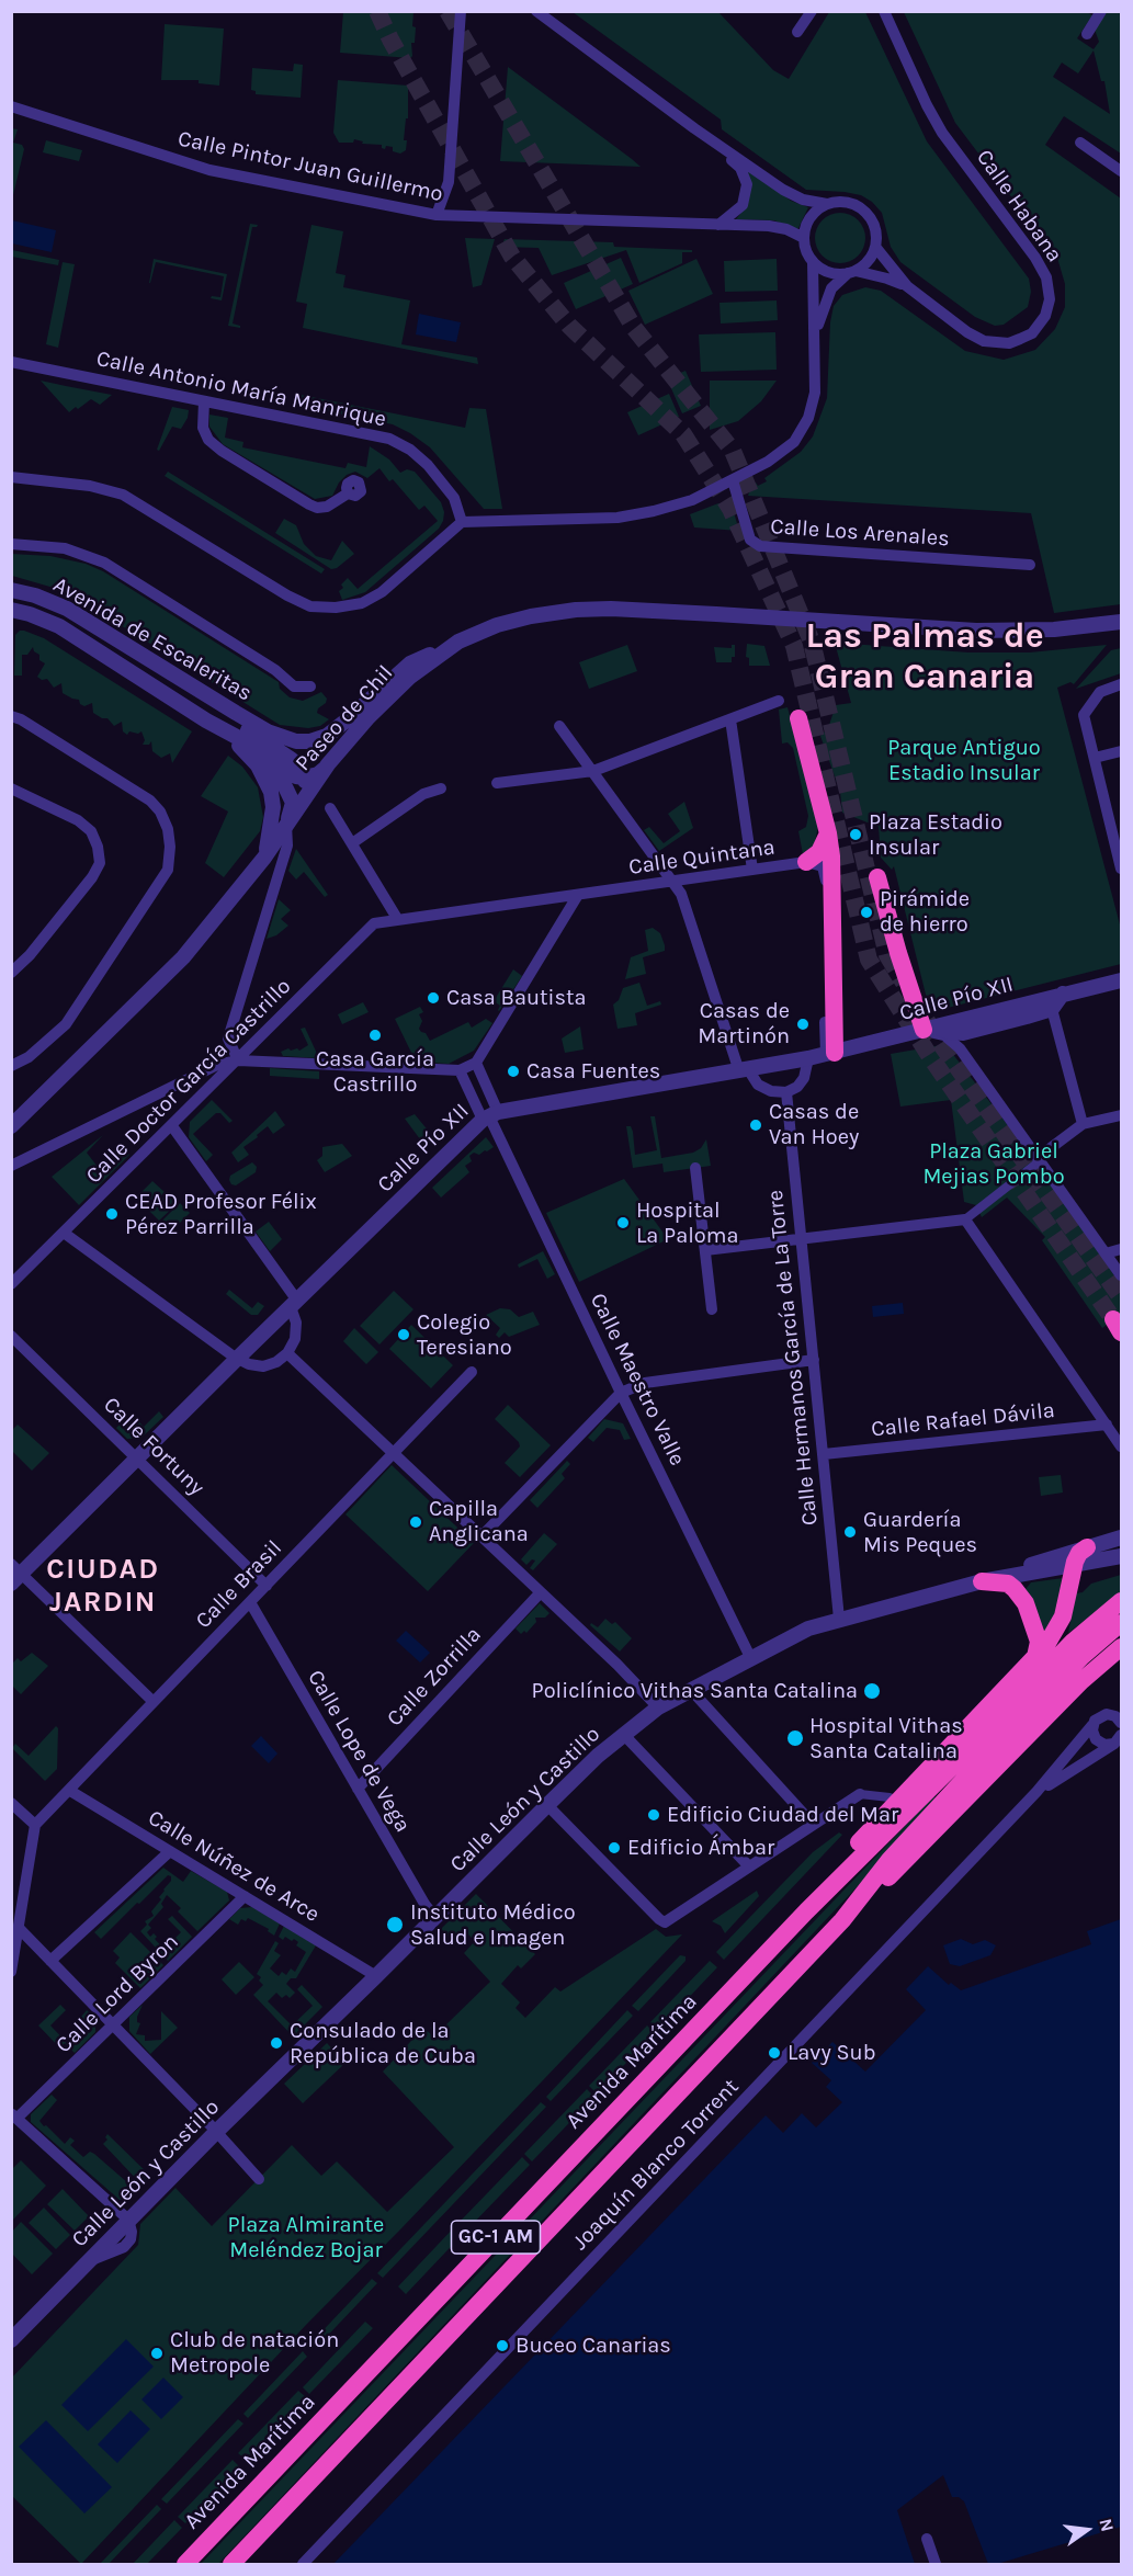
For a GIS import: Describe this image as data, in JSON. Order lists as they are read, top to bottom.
{
  "streets": {
    "highway": ["Avenida Marítima", "GC-1 AM"],
    "street": [
      "Calle Pintor Juan Guillermo",
      "Calle Habana",
      "Calle Antonio María Manrique",
      "Calle Los Arenales",
      "Avenida de Escaleritas",
      "Paseo de Chil",
      "Calle Quintana",
      "Calle Pío XII",
      "Calle Doctor García Castrillo",
      "Calle Hermanos García de La Torre",
      "Calle Maestro Valle",
      "Calle Rafael Dávila",
      "Calle Fortuny",
      "Calle Brasil",
      "Calle Zorrilla",
      "Calle Lope de Vega",
      "Calle León y Castillo",
      "Calle Núñez de Arce",
      "Calle Lord Byron",
      "Joaquín Blanco Torrent"
    ]
  },
  "crossings": [
    ["Calle Pintor Juan Guillermo", "Calle Habana"],
    ["Avenida de Escaleritas", "Paseo de Chil"],
    ["Calle Quintana", "Calle Pío XII"],
    ["Calle Quintana", "Calle Doctor García Castrillo"],
    ["Calle Pío XII", "Calle Maestro Valle"],
    ["Calle Pío XII", "Calle Fortuny"],
    ["Calle Hermanos García de La Torre", "Calle Rafael Dávila"],
    ["Calle Hermanos García de La Torre", "Calle León y Castillo"],
    ["Calle Maestro Valle", "Calle León y Castillo"],
    ["Calle Fortuny", "Calle Brasil"],
    ["Calle Brasil", "Calle Lope de Vega"],
    ["Calle Brasil", "Calle Núñez de Arce"],
    ["Calle Zorrilla", "Calle Lope de Vega"],
    ["Calle Lope de Vega", "Calle León y Castillo"],
    ["Calle León y Castillo", "Calle Núñez de Arce"],
    ["Calle Núñez de Arce", "Calle Lord Byron"]
  ],
  "districts": ["Las Palmas de Gran Canaria", "CIUDAD JARDIN"],
  "parks": ["Parque Antiguo Estadio Insular", "Plaza Gabriel Mejias Pombo", "Plaza Almirante Meléndez Bojar"],
  "places": [
    "Plaza Estadio Insular",
    "Pirámide de hierro",
    "Casa Bautista",
    "Casas de Martinón",
    "Casa García Castrillo",
    "Casa Fuentes",
    "Casas de Van Hoey",
    "CEAD Profesor Félix Pérez Parrilla",
    "Hospital La Paloma",
    "Colegio Teresiano",
    "Capilla Anglicana",
    "Guardería Mis Peques",
    "Policlínico Vithas Santa Catalina",
    "Hospital Vithas Santa Catalina",
    "Edificio Ciudad del Mar",
    "Edificio Ámbar",
    "Instituto Médico Salud e Imagen",
    "Consulado de la República de Cuba",
    "Lavy Sub",
    "Buceo Canarias",
    "Club de natación Metropole"
  ],
  "north": "right"
}
